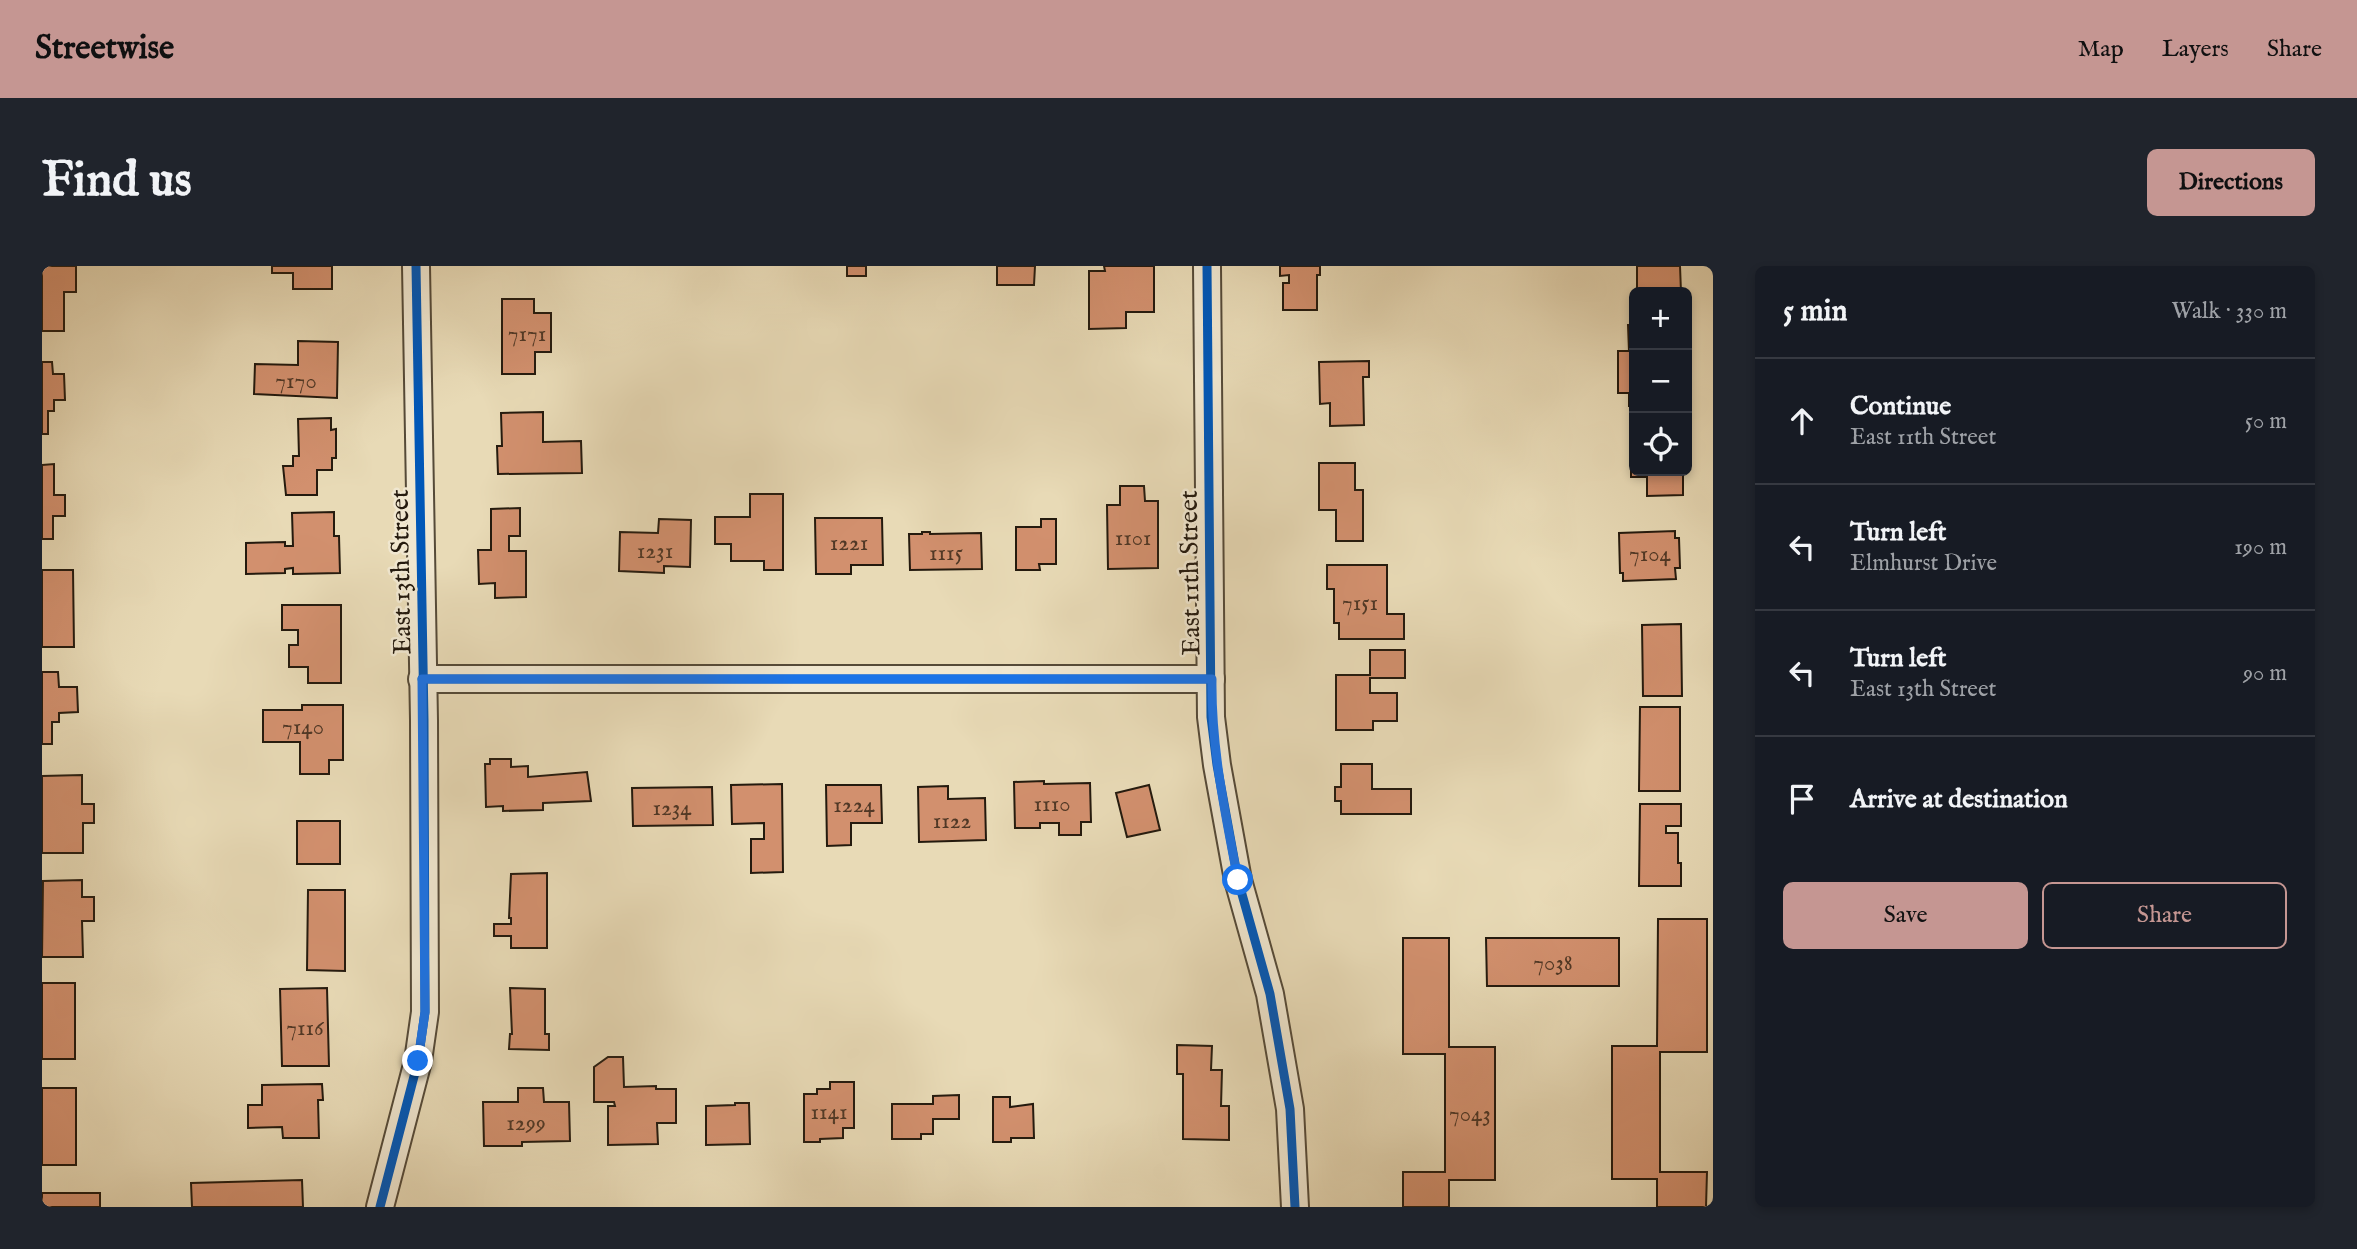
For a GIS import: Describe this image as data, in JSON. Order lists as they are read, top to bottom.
{
  "streets": {
    "street": ["East 13th Street", "East 11th Street"]
  },
  "house_numbers": [
    "7171",
    "7170",
    "1101",
    "1221",
    "1231",
    "1115",
    "7104",
    "7151",
    "7140",
    "1110",
    "1224",
    "1234",
    "1122",
    "7038",
    "7116",
    "1141",
    "7043",
    "1299"
  ],
  "page": {
    "header": "Streetwise",
    "nav": ["Map", "Layers", "Share"],
    "buttons": [
      "Directions",
      ["Save", "Share"]
    ],
    "title": "Find us",
    "heading": ["5 min", "Walk · 330 m"],
    "map_buttons": ["+", "−"],
    "list": [
      ["Continue", "East 11th Street", "50 m"],
      ["Turn left", "Elmhurst Drive", "190 m"],
      ["Turn left", "East 13th Street", "90 m"],
      "Arrive at destination"
    ]
  }
}
